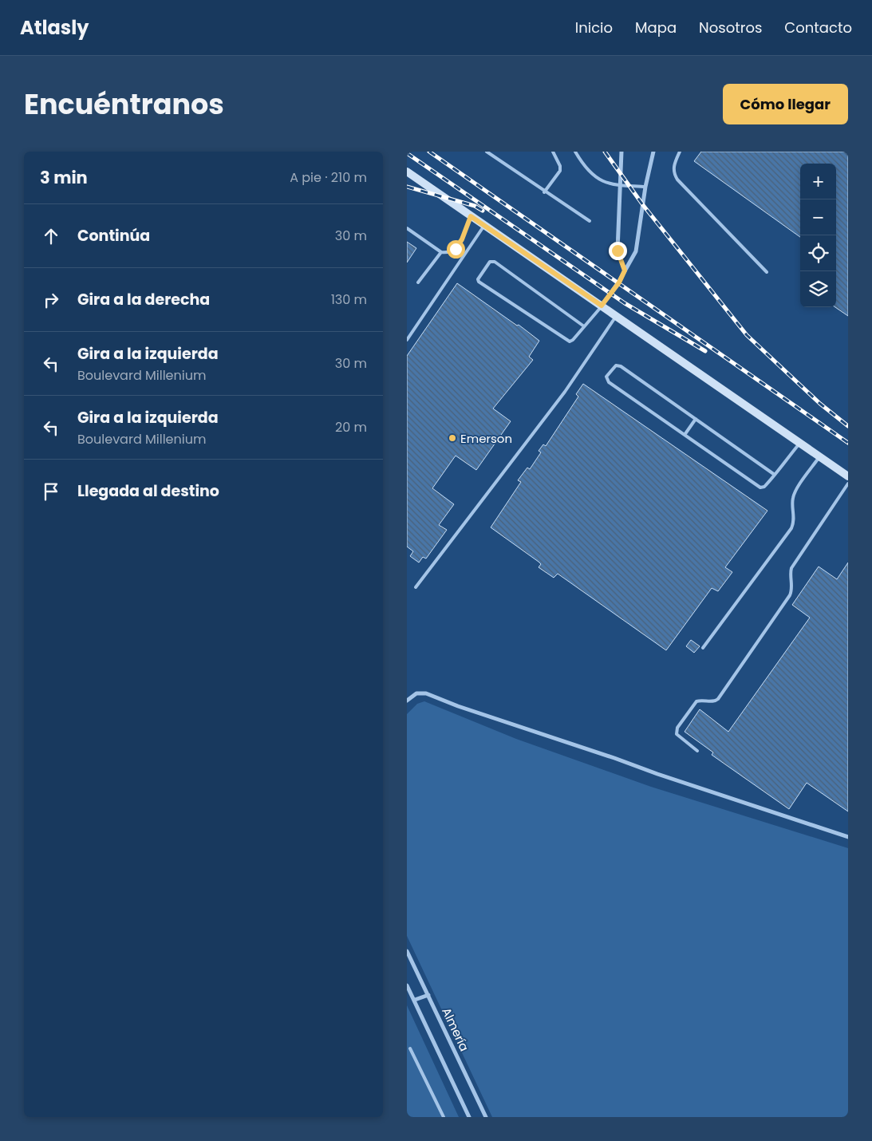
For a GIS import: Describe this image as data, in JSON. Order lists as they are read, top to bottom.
{
  "streets": {
    "street": ["Almería"]
  },
  "places": ["Emerson"],
  "page": {
    "header": "Atlasly",
    "nav": [
      "Inicio",
      "Mapa",
      "Nosotros",
      "Contacto"
    ],
    "title": "Encuéntranos",
    "buttons": "Cómo llegar",
    "heading": ["3 min", "A pie · 210 m"],
    "map_buttons": ["+", "−"],
    "list": [
      ["Continúa", "30 m"],
      ["Gira a la derecha", "130 m"],
      ["Gira a la izquierda", "Boulevard Millenium", "30 m"],
      ["Gira a la izquierda", "Boulevard Millenium", "20 m"],
      "Llegada al destino"
    ]
  }
}
